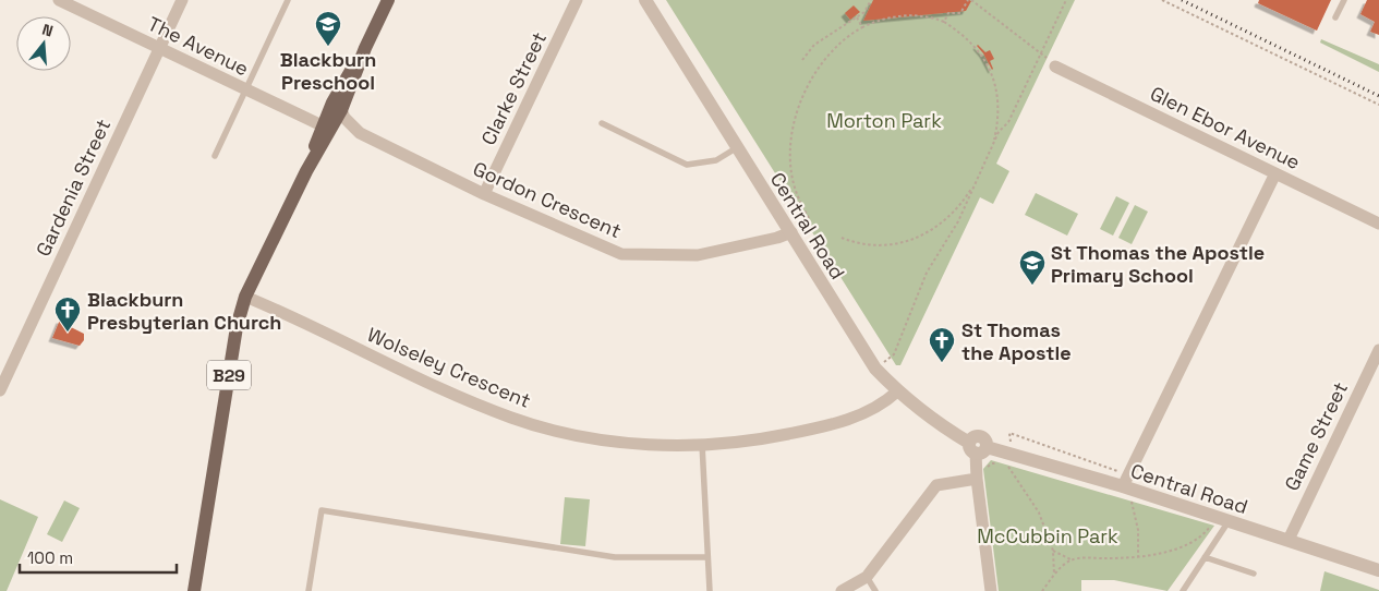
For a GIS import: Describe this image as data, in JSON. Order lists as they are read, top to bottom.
{
  "streets": {
    "main road": ["B29"],
    "street": [
      "The Avenue",
      "Clarke Street",
      "Glen Ebor Avenue",
      "Gardenia Street",
      "Gordon Crescent",
      "Central Road",
      "Wolseley Crescent",
      "Game Street"
    ]
  },
  "crossings": [
    ["The Avenue", "Gardenia Street"],
    ["The Avenue", "Gordon Crescent"],
    ["The Avenue", "B29"],
    ["Clarke Street", "Gordon Crescent"],
    ["Gordon Crescent", "Central Road"],
    ["Gordon Crescent", "B29"],
    ["Central Road", "Wolseley Crescent"],
    ["Central Road", "Game Street"],
    ["Wolseley Crescent", "B29"]
  ],
  "parks": ["Morton Park", "McCubbin Park"],
  "places": {
    "school or university": ["Blackburn Preschool", "St Thomas the Apostle Primary School"],
    "church": ["Blackburn Presbyterian Church", "St Thomas the Apostle"]
  },
  "scale_bar": "100 m",
  "north": "top"
}
